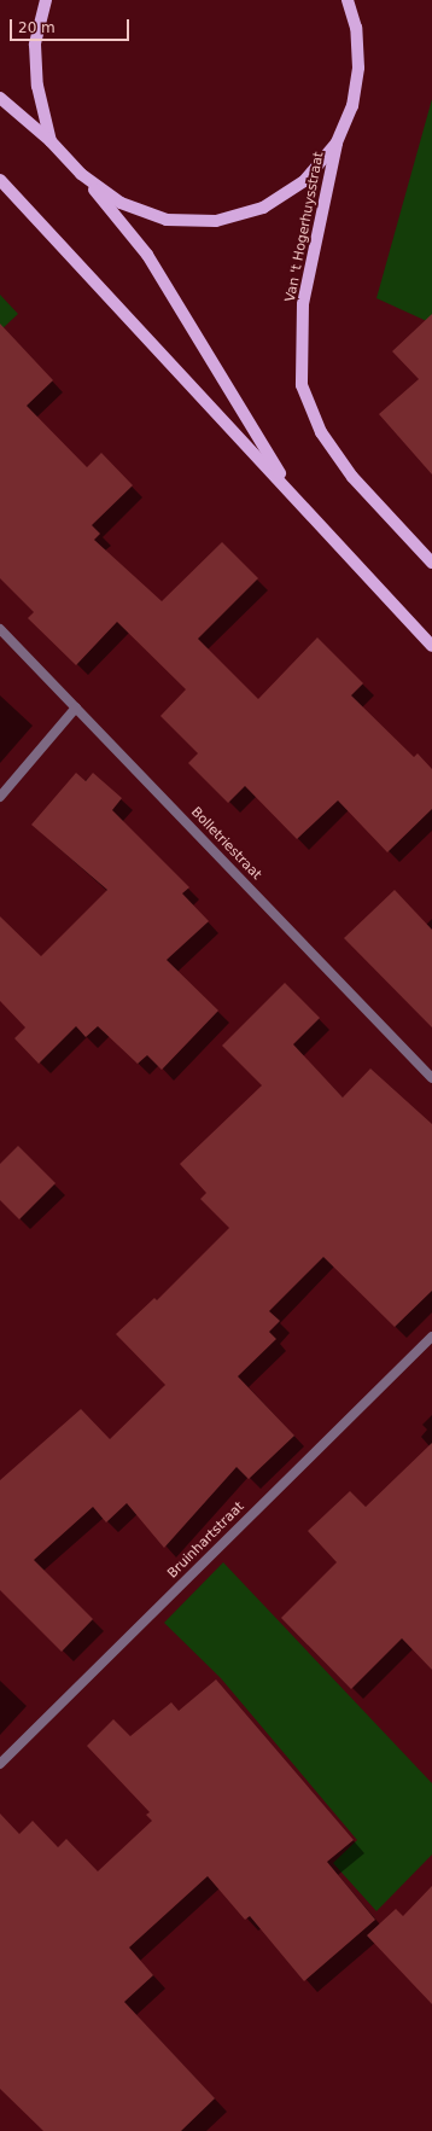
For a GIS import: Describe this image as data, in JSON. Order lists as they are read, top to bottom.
{
  "streets": {
    "main road": ["Van 't Hogerhuysstraat"],
    "street": ["Bolletriestraat", "Bruinhartstraat"]
  },
  "scale_bar": "20 m"
}
